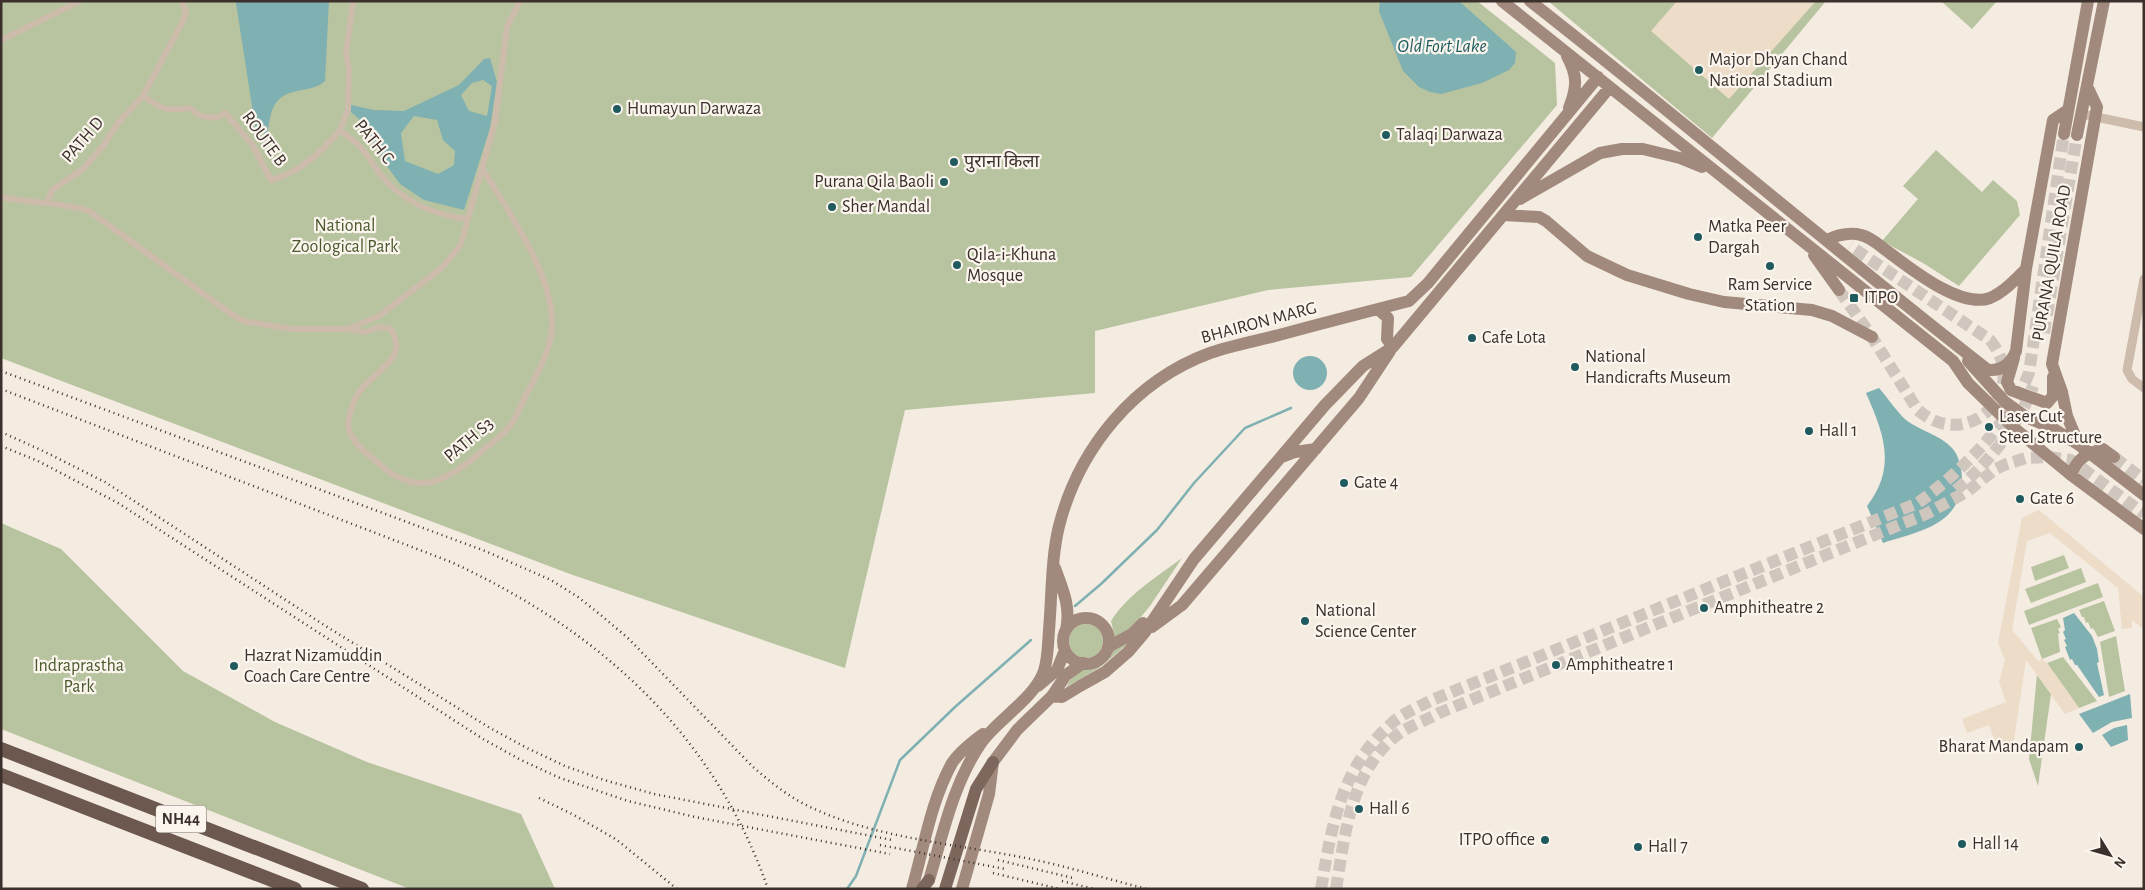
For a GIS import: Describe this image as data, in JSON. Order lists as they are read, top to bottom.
{
  "streets": {
    "highway": ["NH44"],
    "main road": ["PURANA QUILA ROAD", "BHAIRON MARG"],
    "street": [
      "ROUTE B",
      "PATH D",
      "PATH C",
      "PATH S3"
    ]
  },
  "crossings": [
    ["ROUTE B", "PATH D"],
    ["ROUTE B", "PATH C"]
  ],
  "water": ["Old Fort Lake"],
  "parks": ["National Zoological Park", "Indraprastha Park"],
  "places": {
    "other": [
      "Major Dhyan Chand National Stadium",
      "Humayun Darwaza",
      "Talaqi Darwaza",
      "पुराना किला",
      "Purana Qila Baoli",
      "Sher Mandal",
      "Matka Peer Dargah",
      "Qila-i-Khuna Mosque",
      "Ram Service Station",
      "Cafe Lota",
      "National Handicrafts Museum",
      "Laser Cut Steel Structure",
      "Hall 1",
      "Gate 4",
      "Gate 6",
      "Amphitheatre 2",
      "National Science Center",
      "Amphitheatre 1",
      "Hazrat Nizamuddin Coach Care Centre",
      "Bharat Mandapam",
      "Hall 6",
      "ITPO office",
      "Hall 14",
      "Hall 7"
    ],
    "transit": ["ITPO"]
  },
  "north": "bottom right"
}
